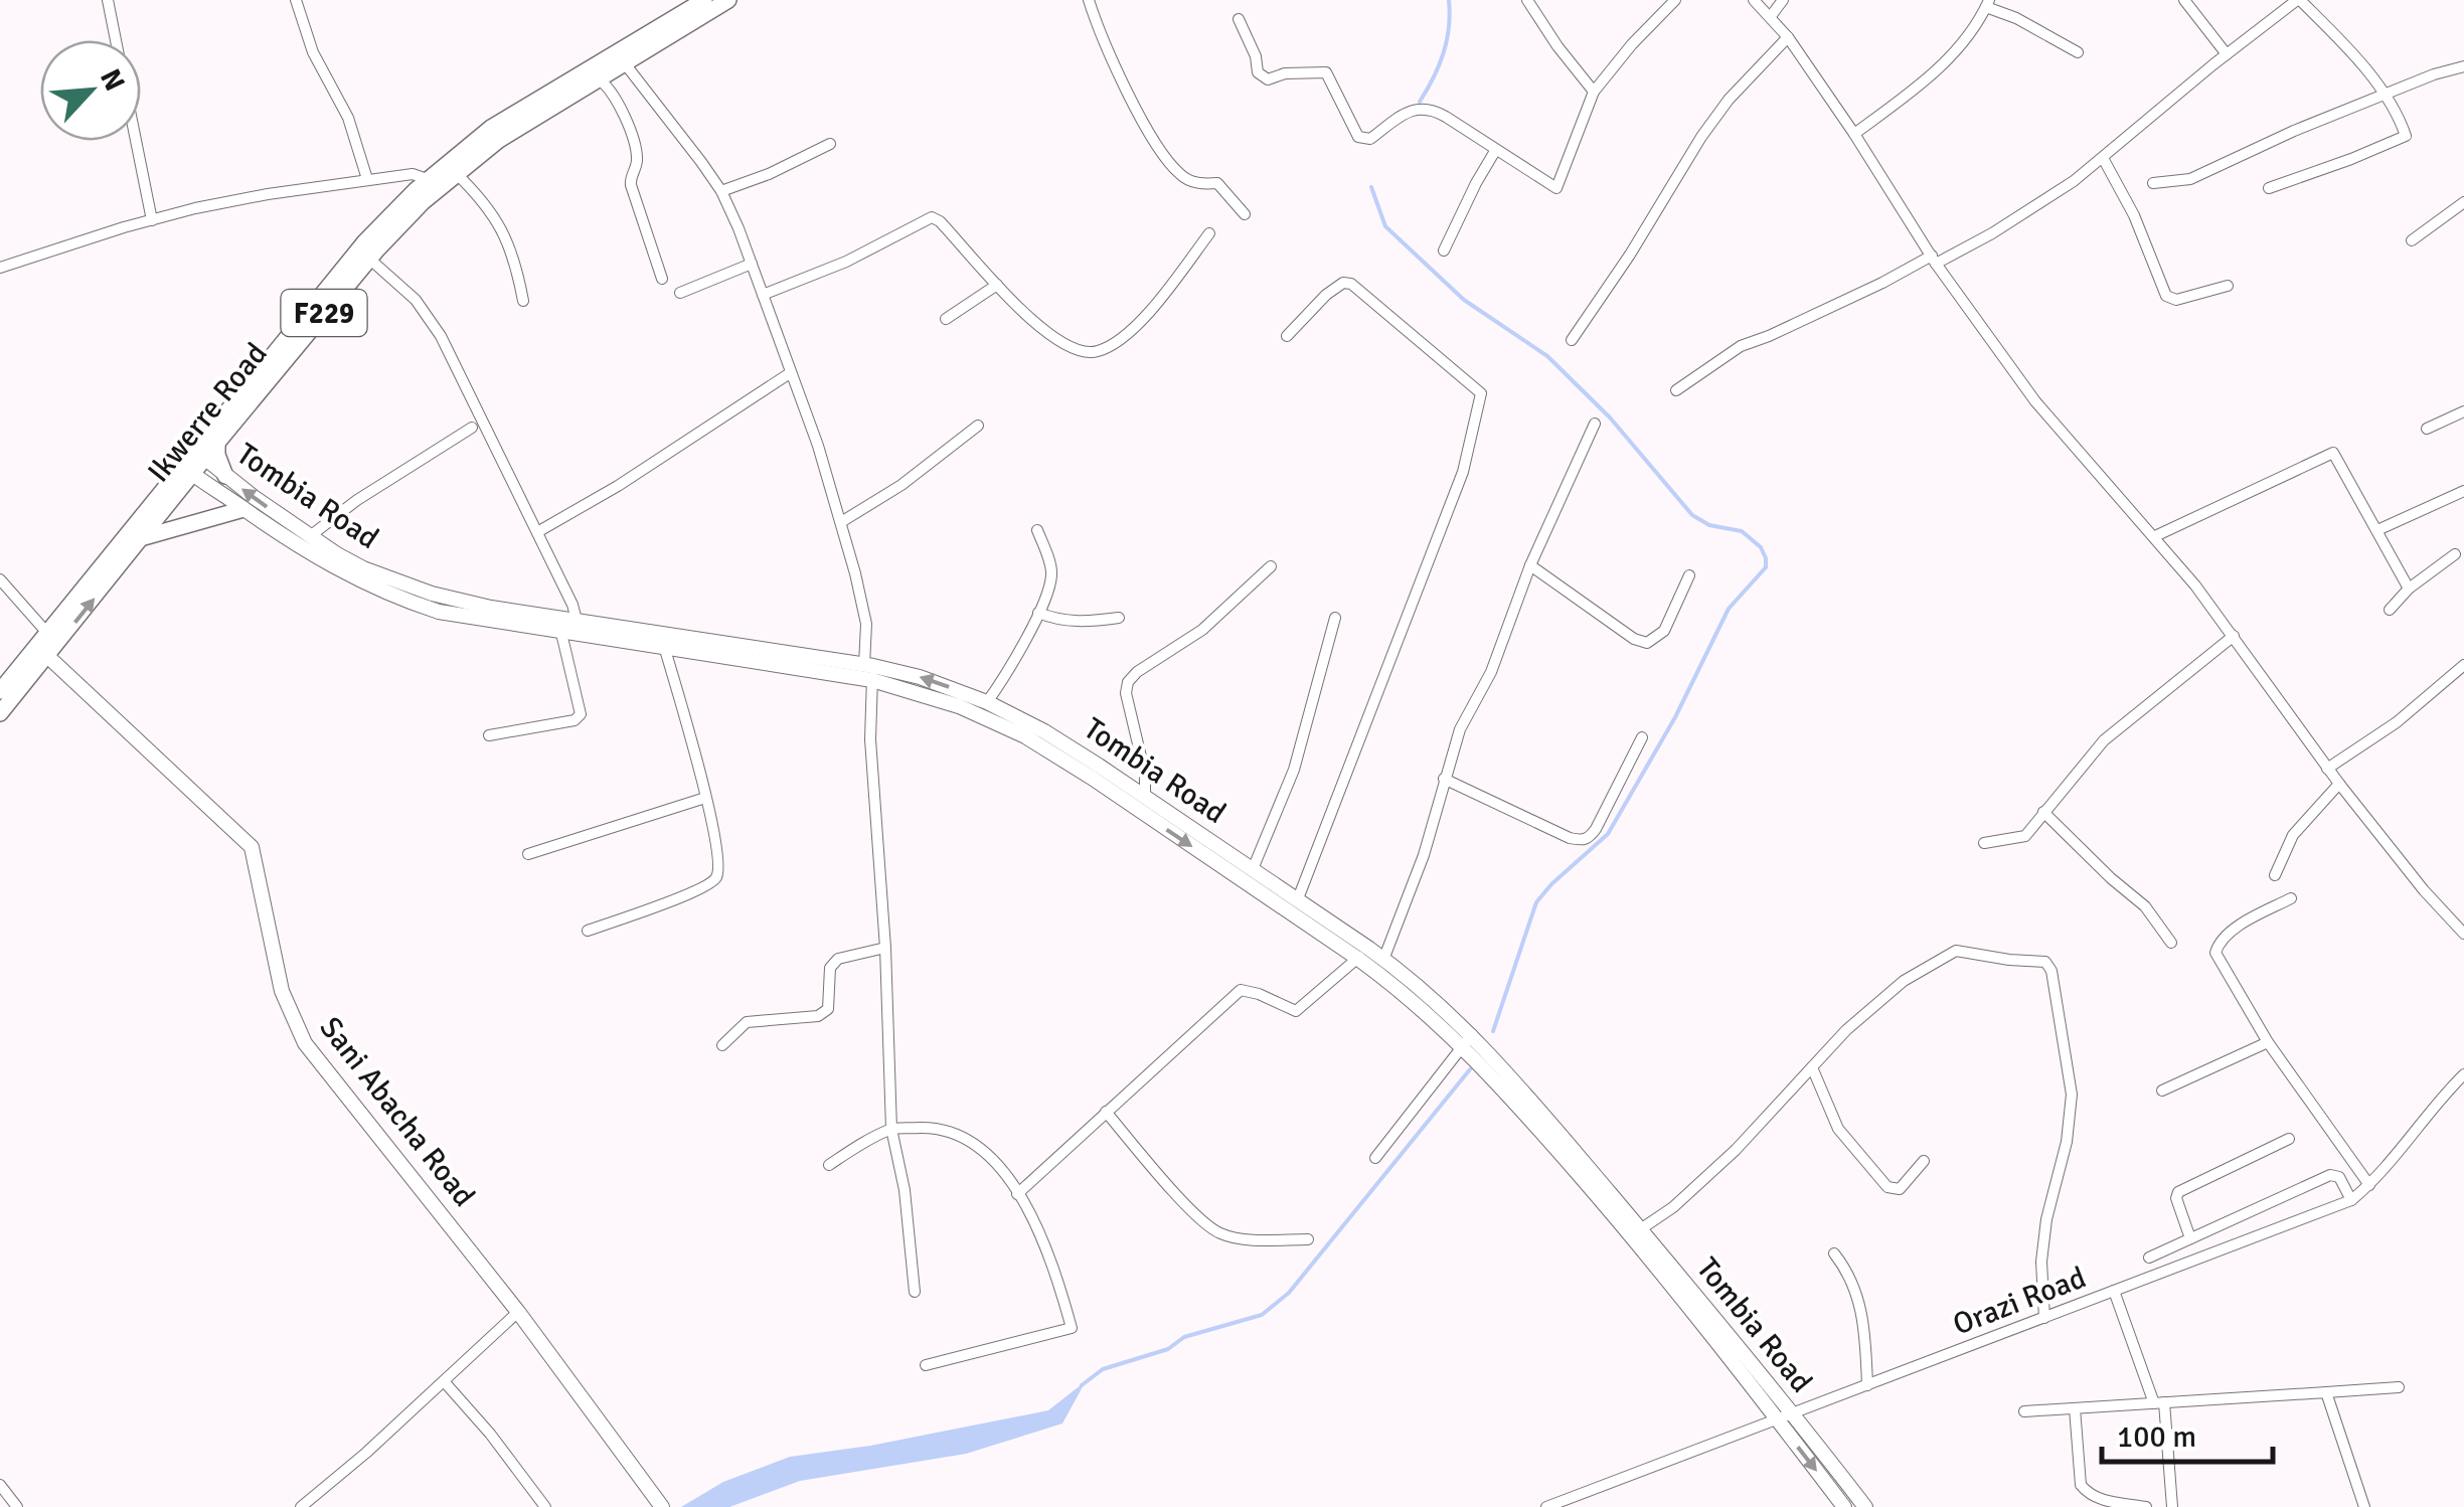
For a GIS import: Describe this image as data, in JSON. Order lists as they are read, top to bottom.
{
  "streets": {
    "main road": [
      "F229",
      "Ikwerre Road",
      "Tombia Road",
      "Sani Abacha Road"
    ],
    "street": ["Orazi Road"]
  },
  "crossings": [
    ["Ikwerre Road", "Tombia Road"],
    ["Ikwerre Road", "Sani Abacha Road"],
    ["Tombia Road", "Orazi Road"]
  ],
  "scale_bar": "100 m",
  "north": "top right"
}
